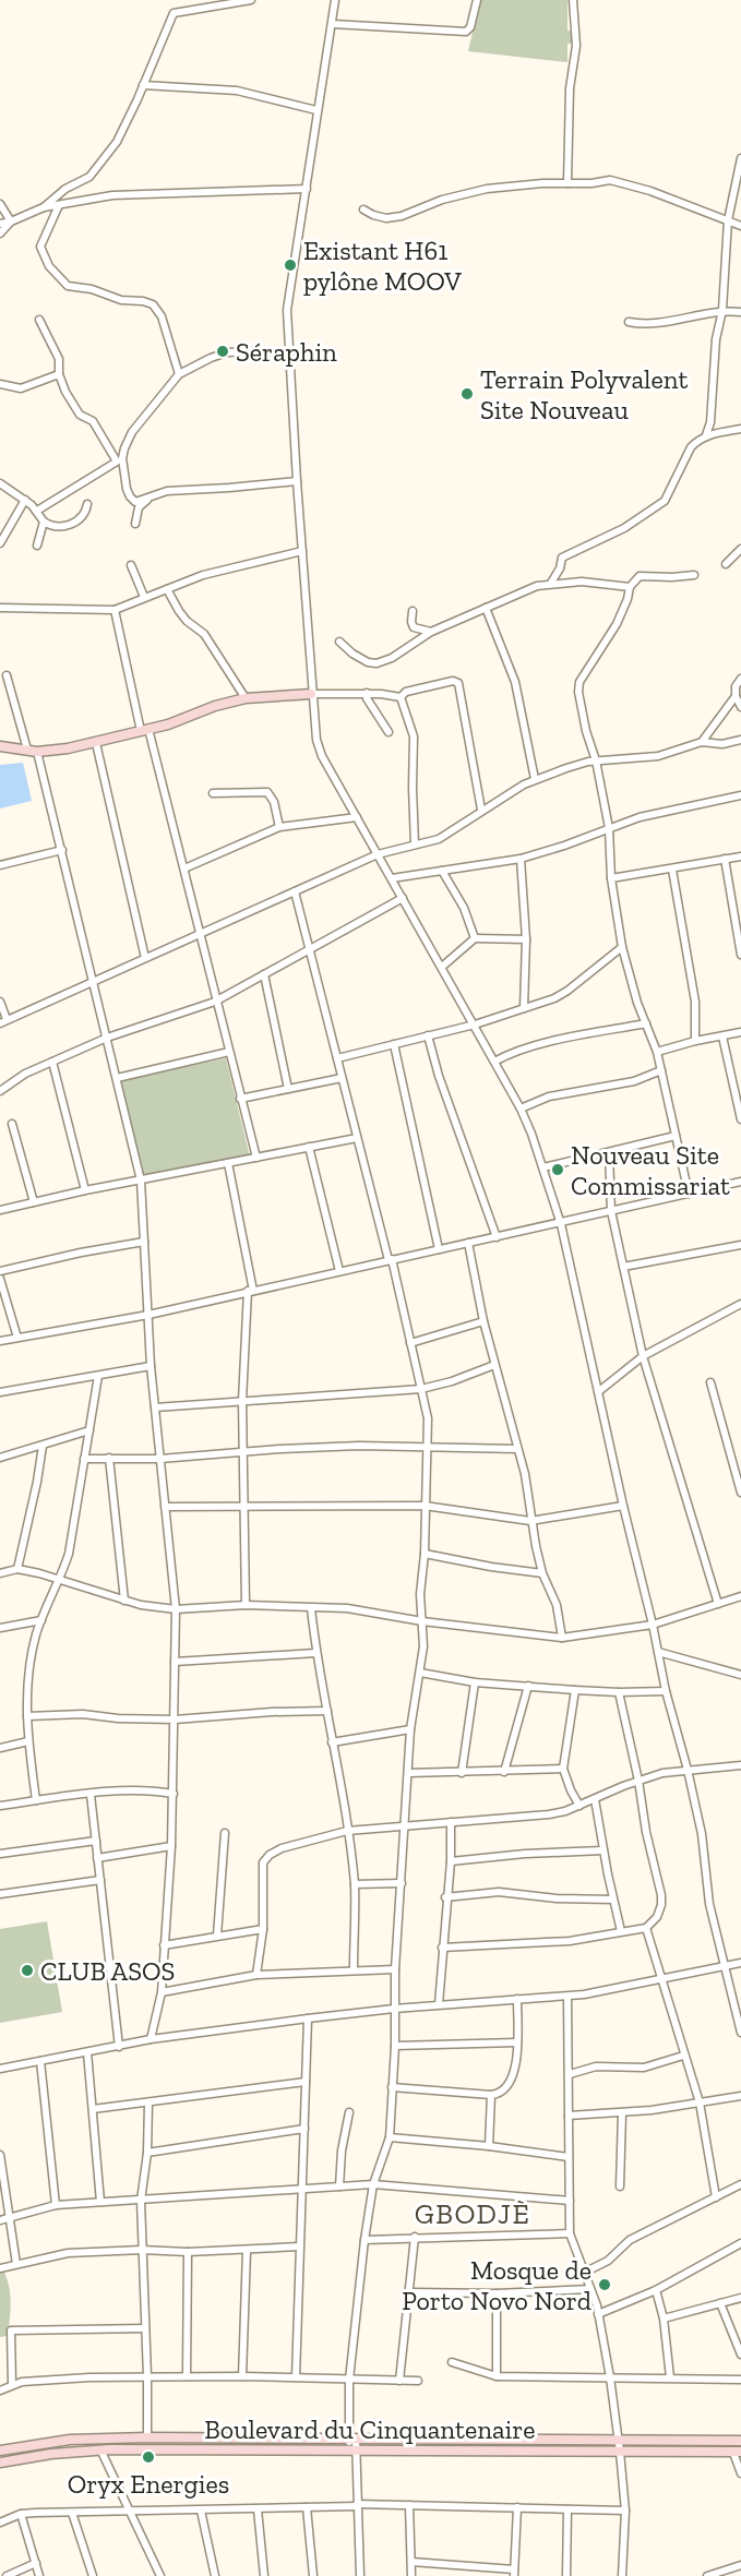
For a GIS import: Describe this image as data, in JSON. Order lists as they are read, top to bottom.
{
  "streets": {
    "main road": ["Boulevard du Cinquantenaire"]
  },
  "districts": ["GBODJÈ"],
  "places": [
    "Existant H61 pylône MOOV",
    "Séraphin",
    "Terrain Polyvalent Site Nouveau",
    "Nouveau Site Commissariat",
    "CLUB ASOS",
    "Mosque de Porto Novo Nord",
    "Oryx Energies"
  ]
}
